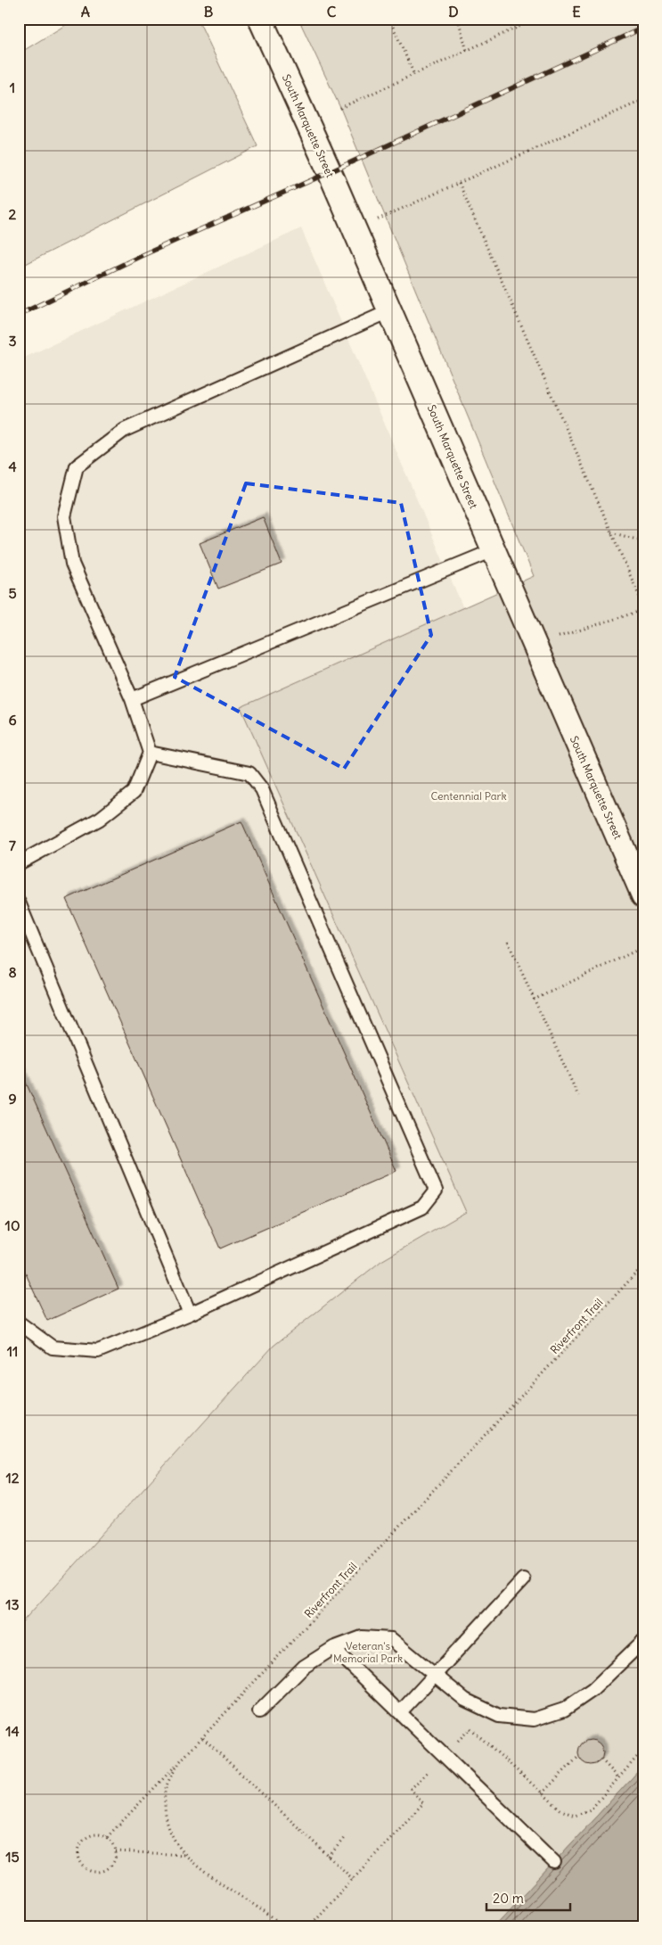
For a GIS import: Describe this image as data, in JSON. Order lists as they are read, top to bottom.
{
  "streets": {
    "street": ["South Marquette Street"],
    "path": ["Riverfront Trail"]
  },
  "parks": ["Centennial Park", "Veteran's Memorial Park"],
  "scale_bar": "20 m",
  "grid": {
    "columns": [
      "A",
      "B",
      "C",
      "D",
      "E"
    ],
    "rows": [
      "1",
      "2",
      "3",
      "4",
      "5",
      "6",
      "7",
      "8",
      "9",
      "10",
      "11",
      "12",
      "13",
      "14",
      "15"
    ]
  }
}
